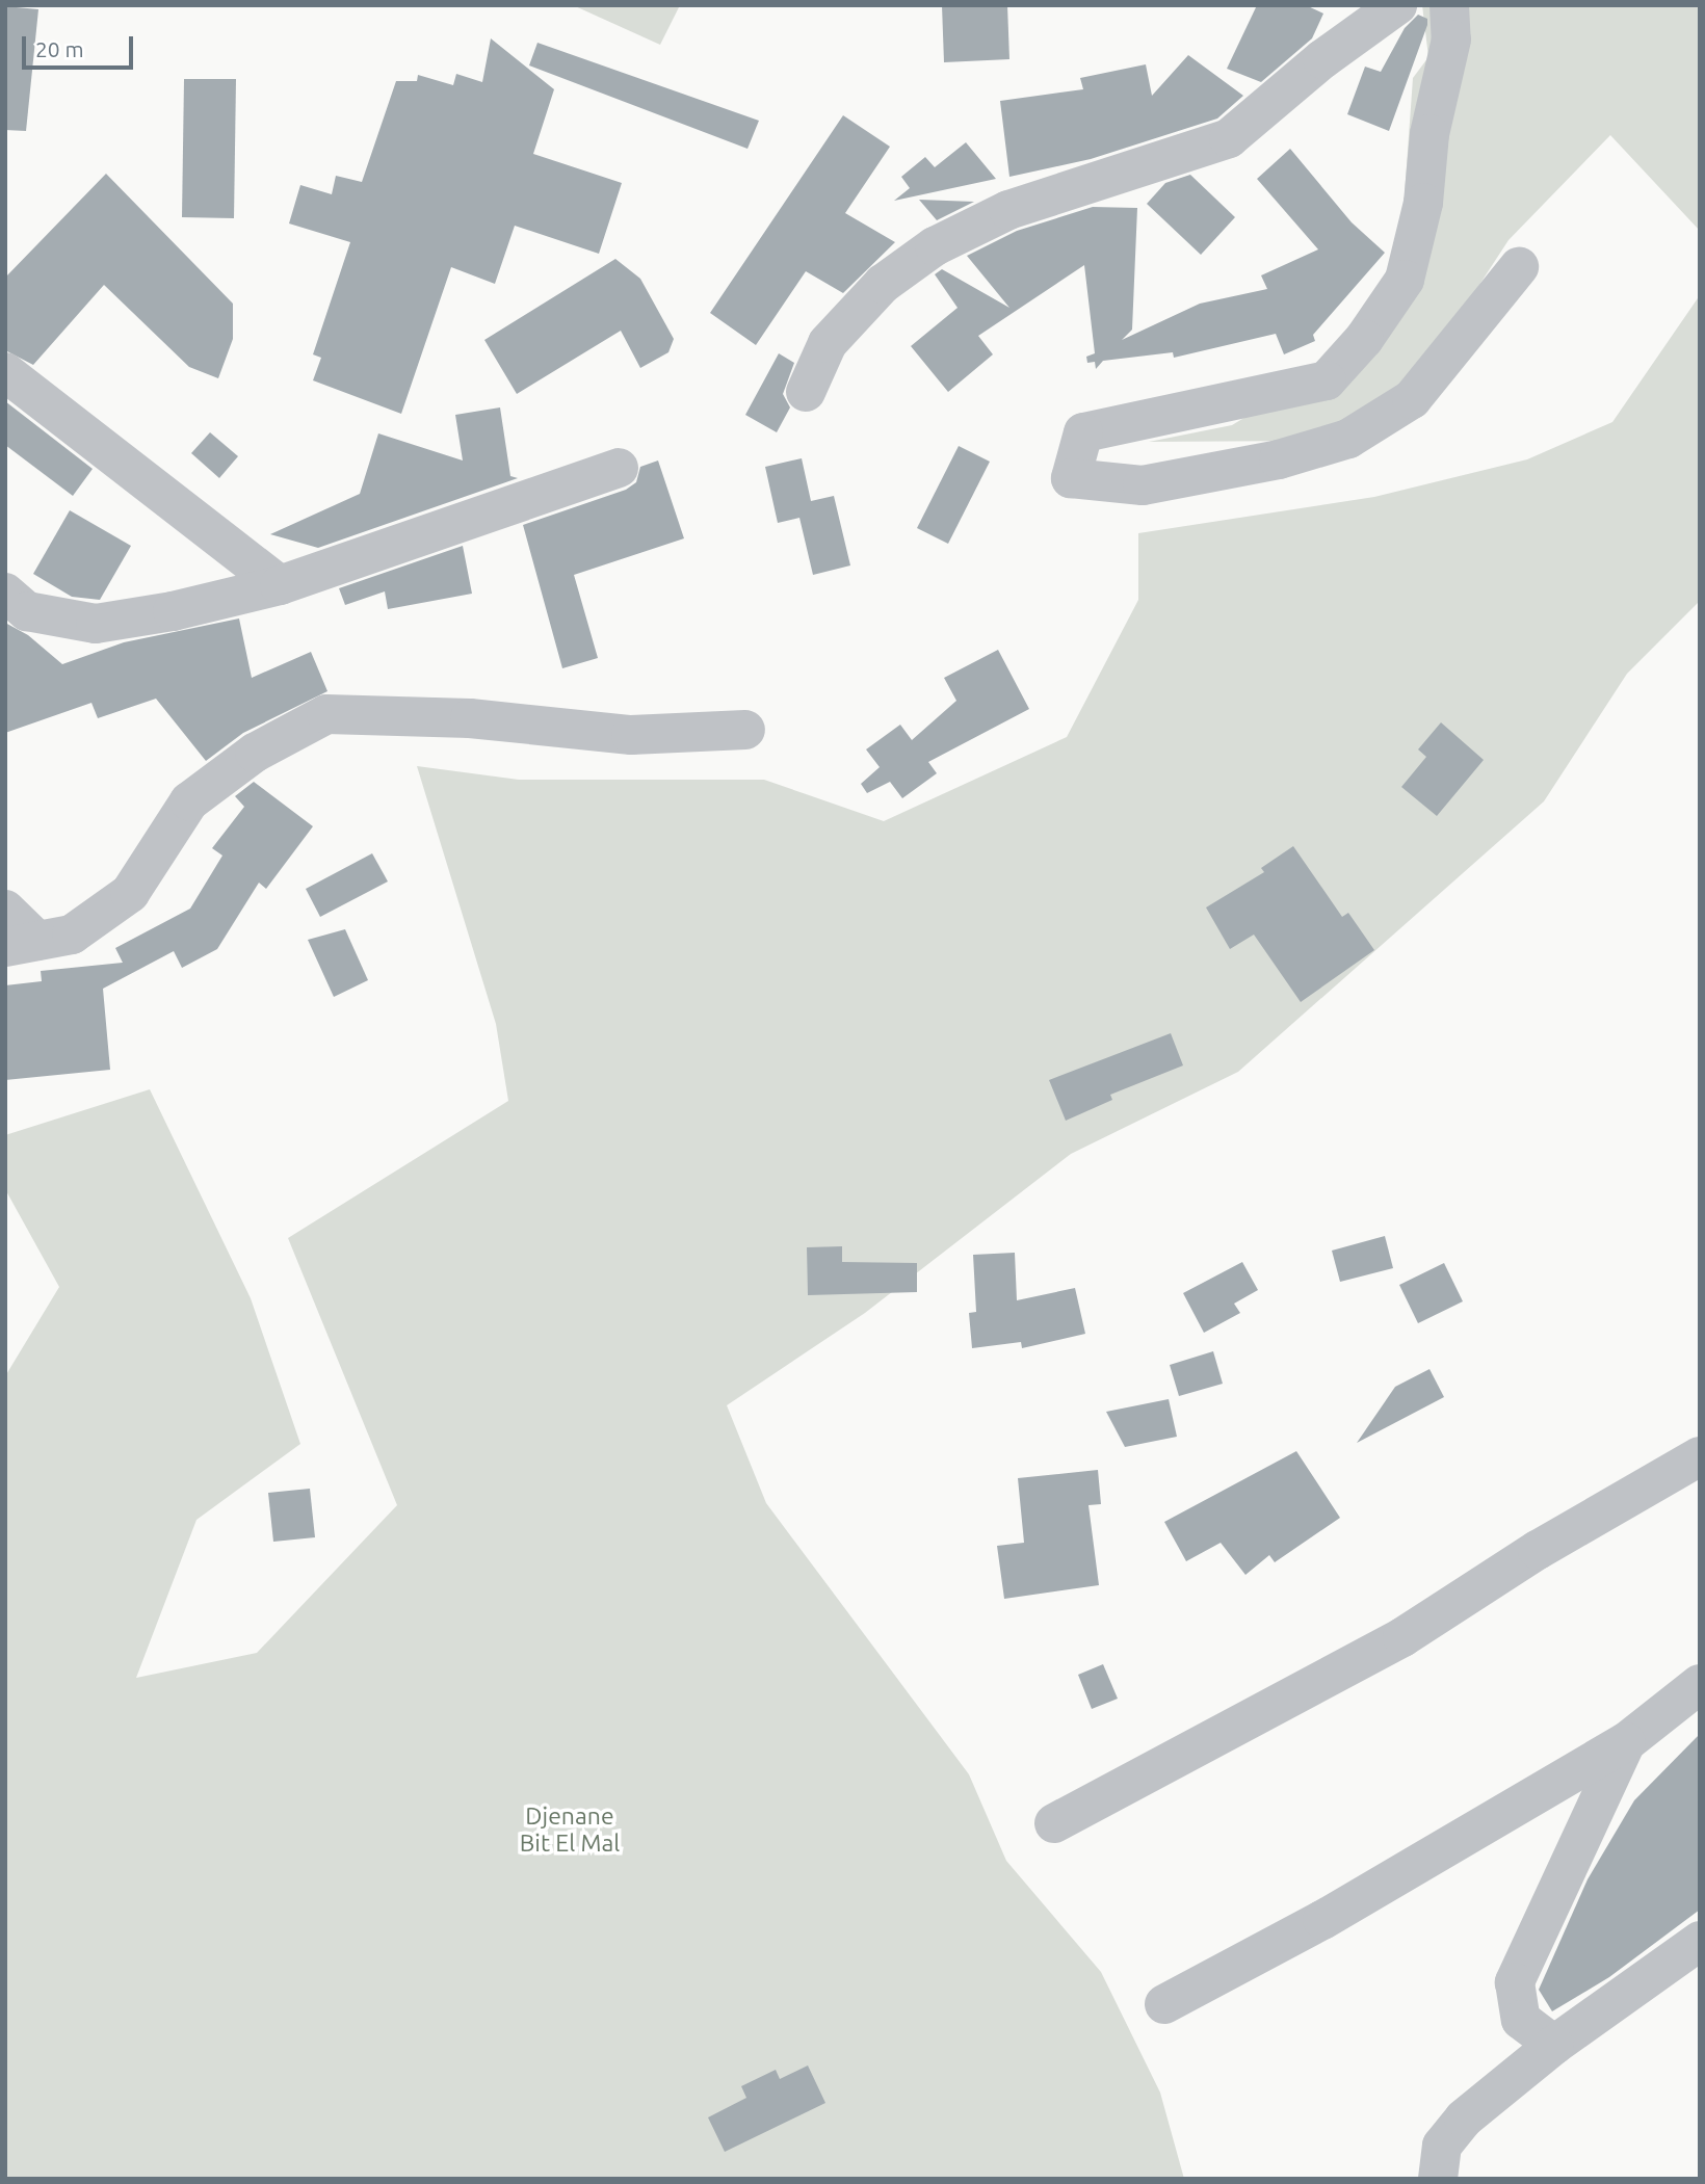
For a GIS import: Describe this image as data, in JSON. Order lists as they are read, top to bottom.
{
  "parks": ["Djenane Bit El Mal"],
  "scale_bar": "20 m"
}
